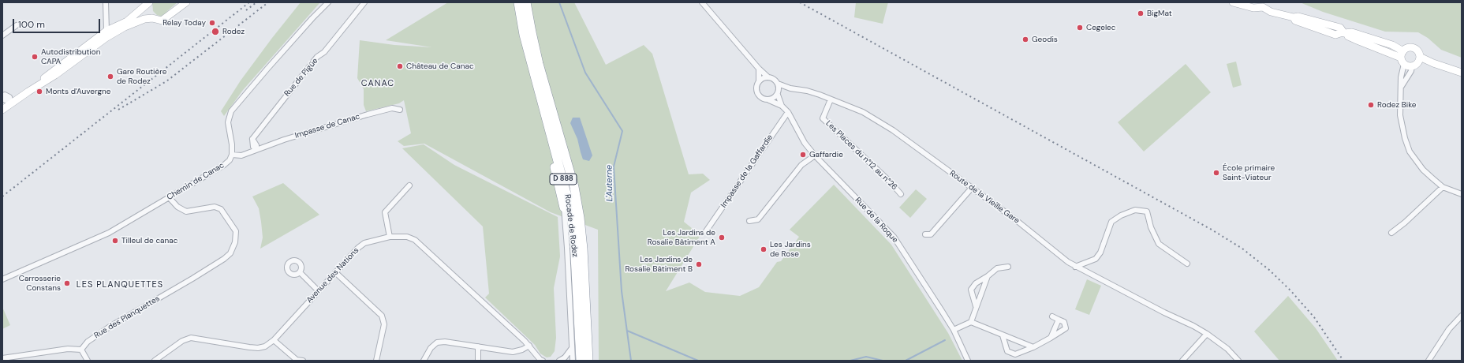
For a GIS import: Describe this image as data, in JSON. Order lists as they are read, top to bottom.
{
  "streets": {
    "highway": ["D 888", "Rocade de Rodez"],
    "street": [
      "Rue de Pigüe",
      "Impasse de Canac",
      "Les Places du n°12 au n°26",
      "Impasse de la Gaffardie",
      "Chemin de Canac",
      "Route de la Vieille Gare",
      "Rue de la Roque",
      "Avenue des Nations",
      "Rue des Planquettes"
    ]
  },
  "crossings": [
    ["Rue de Pigüe", "Impasse de Canac"],
    ["Les Places du n°12 au n°26", "Route de la Vieille Gare"],
    ["Impasse de la Gaffardie", "Rue de la Roque"],
    ["Chemin de Canac", "Rue des Planquettes"],
    ["Route de la Vieille Gare", "Rue de la Roque"]
  ],
  "districts": ["CANAC", "LES PLANQUETTES"],
  "water": ["L'Auterne"],
  "places": [
    "BigMat",
    "Relay Today",
    "Cegelec",
    "Rodez",
    "Geodis",
    "Autodistribution CAPA",
    "Château de Canac",
    "Gare Routière de Rodez",
    "Monts d'Auvergne",
    "Rodez Bike",
    "Gaffardie",
    "École primaire Saint-Viateur",
    "Les Jardins de Rosalie Bâtiment A",
    "Tilleul de canac",
    "Les Jardins de Rose",
    "Les Jardins de Rosalie Bâtiment B",
    "Carrosserie Constans"
  ],
  "scale_bar": "100 m"
}
